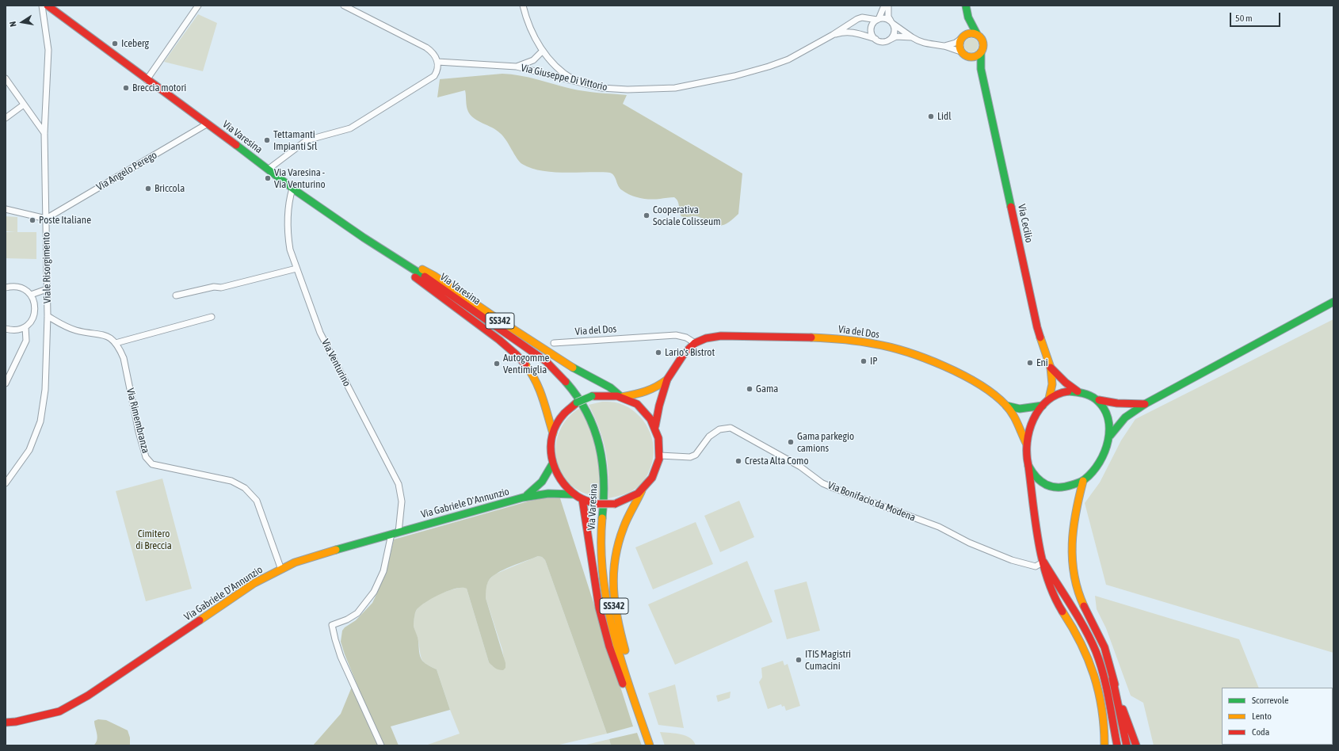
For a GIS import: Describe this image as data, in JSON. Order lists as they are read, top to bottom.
{
  "streets": {
    "main road": [
      "Via Varesina",
      "Via Cecilio",
      "SS342",
      "Via del Dos",
      "Via Gabriele D'Annunzio"
    ],
    "street": [
      "Via Giuseppe Di Vittorio",
      "Via Angelo Perego",
      "Viale Risorgimento",
      "Via Venturino",
      "Via Rimembranza",
      "Via Bonifacio da Modena"
    ]
  },
  "crossings": [
    ["Via Varesina", "Via Angelo Perego"],
    ["Via Varesina", "SS342"],
    ["Via Varesina", "Via Venturino"],
    ["Via Angelo Perego", "Viale Risorgimento"],
    ["Via Cecilio", "Via del Dos"],
    ["Viale Risorgimento", "Via Rimembranza"],
    ["SS342", "Via del Dos"],
    ["SS342", "Via Bonifacio da Modena"],
    ["SS342", "Via Gabriele D'Annunzio"],
    ["Via del Dos", "Via Bonifacio da Modena"],
    ["Via del Dos", "Via Gabriele D'Annunzio"],
    ["Via Venturino", "Via Gabriele D'Annunzio"],
    ["Via Rimembranza", "Via Gabriele D'Annunzio"],
    ["Via Bonifacio da Modena", "Via Gabriele D'Annunzio"]
  ],
  "parks": ["Cimitero di Breccia"],
  "places": [
    "Iceberg",
    "Breccia motori",
    "Lidl",
    "Tettamanti Impianti Srl",
    "Via Varesina - Via Venturino",
    "Briccola",
    "Cooperativa Sociale Colisseum",
    "Poste Italiane",
    "Lario's Bistrot",
    "IP",
    "Eni",
    "Autogomme Ventimiglia",
    "Gama",
    "Gama parkegio camions",
    "Cresta Alta Como",
    "ITIS Magistri Cumacini"
  ],
  "legend": ["Scorrevole", "Lento", "Coda"],
  "scale_bar": "50 m",
  "north": "left"
}
